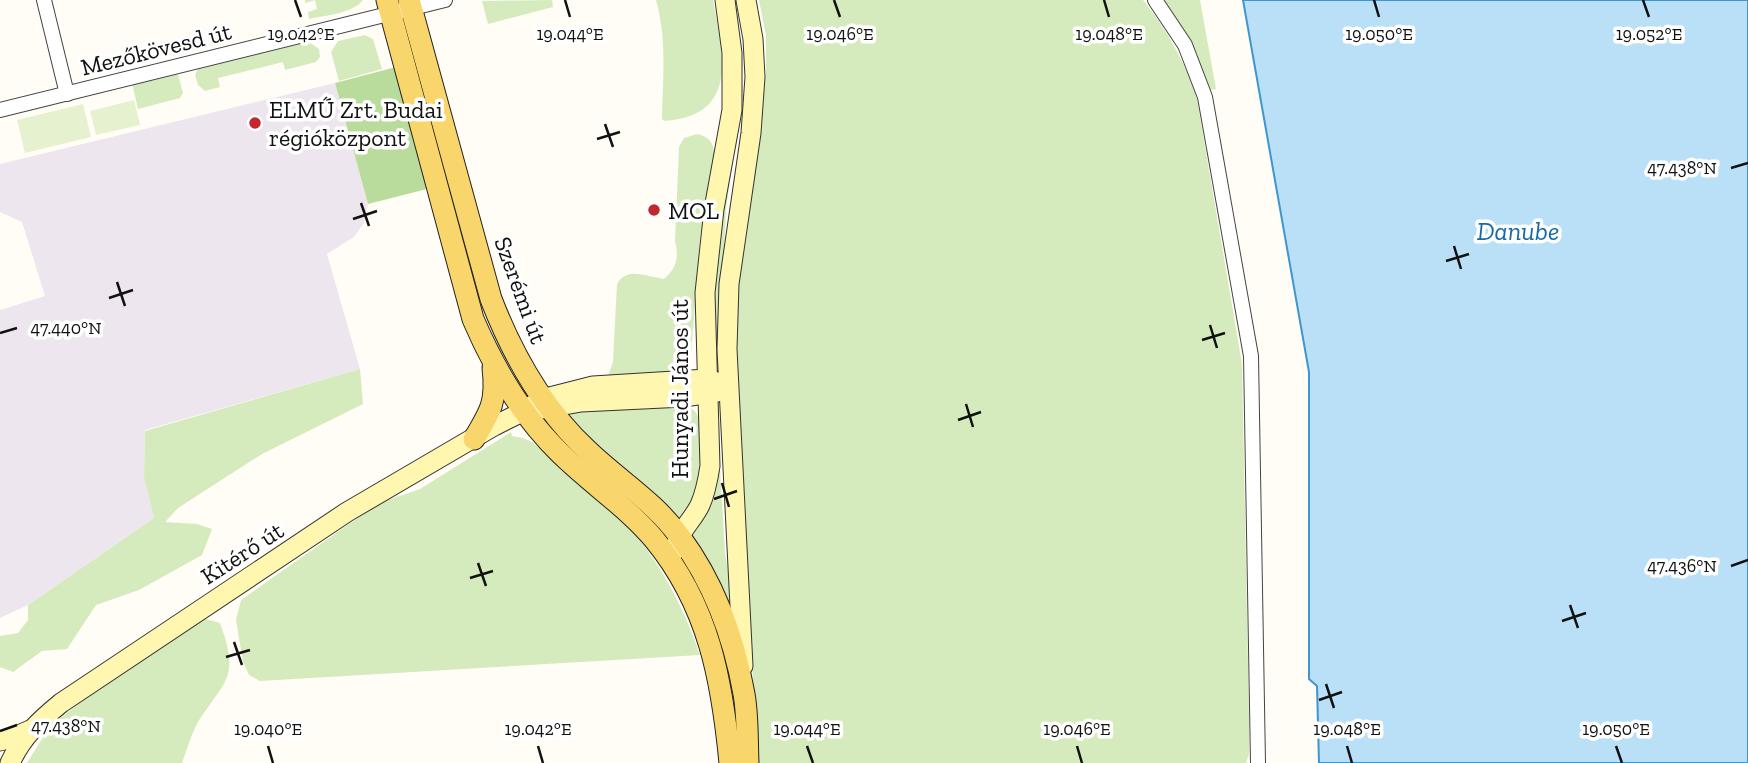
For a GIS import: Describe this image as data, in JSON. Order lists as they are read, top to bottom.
{
  "streets": {
    "main road": ["Szerémi út", "Hunyadi János út", "Kitérő út"],
    "street": ["Mezőkövesd út"]
  },
  "crossings": [
    ["Mezőkövesd út", "Szerémi út"],
    ["Szerémi út", "Hunyadi János út"],
    ["Szerémi út", "Kitérő út"],
    ["Hunyadi János út", "Kitérő út"]
  ],
  "water": ["Danube"],
  "places": ["ELMŰ Zrt. Budai régióközpont", "MOL"],
  "coordinates": [
    "19.042°E",
    "19.044°E",
    "19.046°E",
    "19.048°E",
    "19.050°E",
    "19.052°E",
    "47.438°N",
    "47.440°N",
    "47.436°N",
    "19.040°E"
  ]
}
